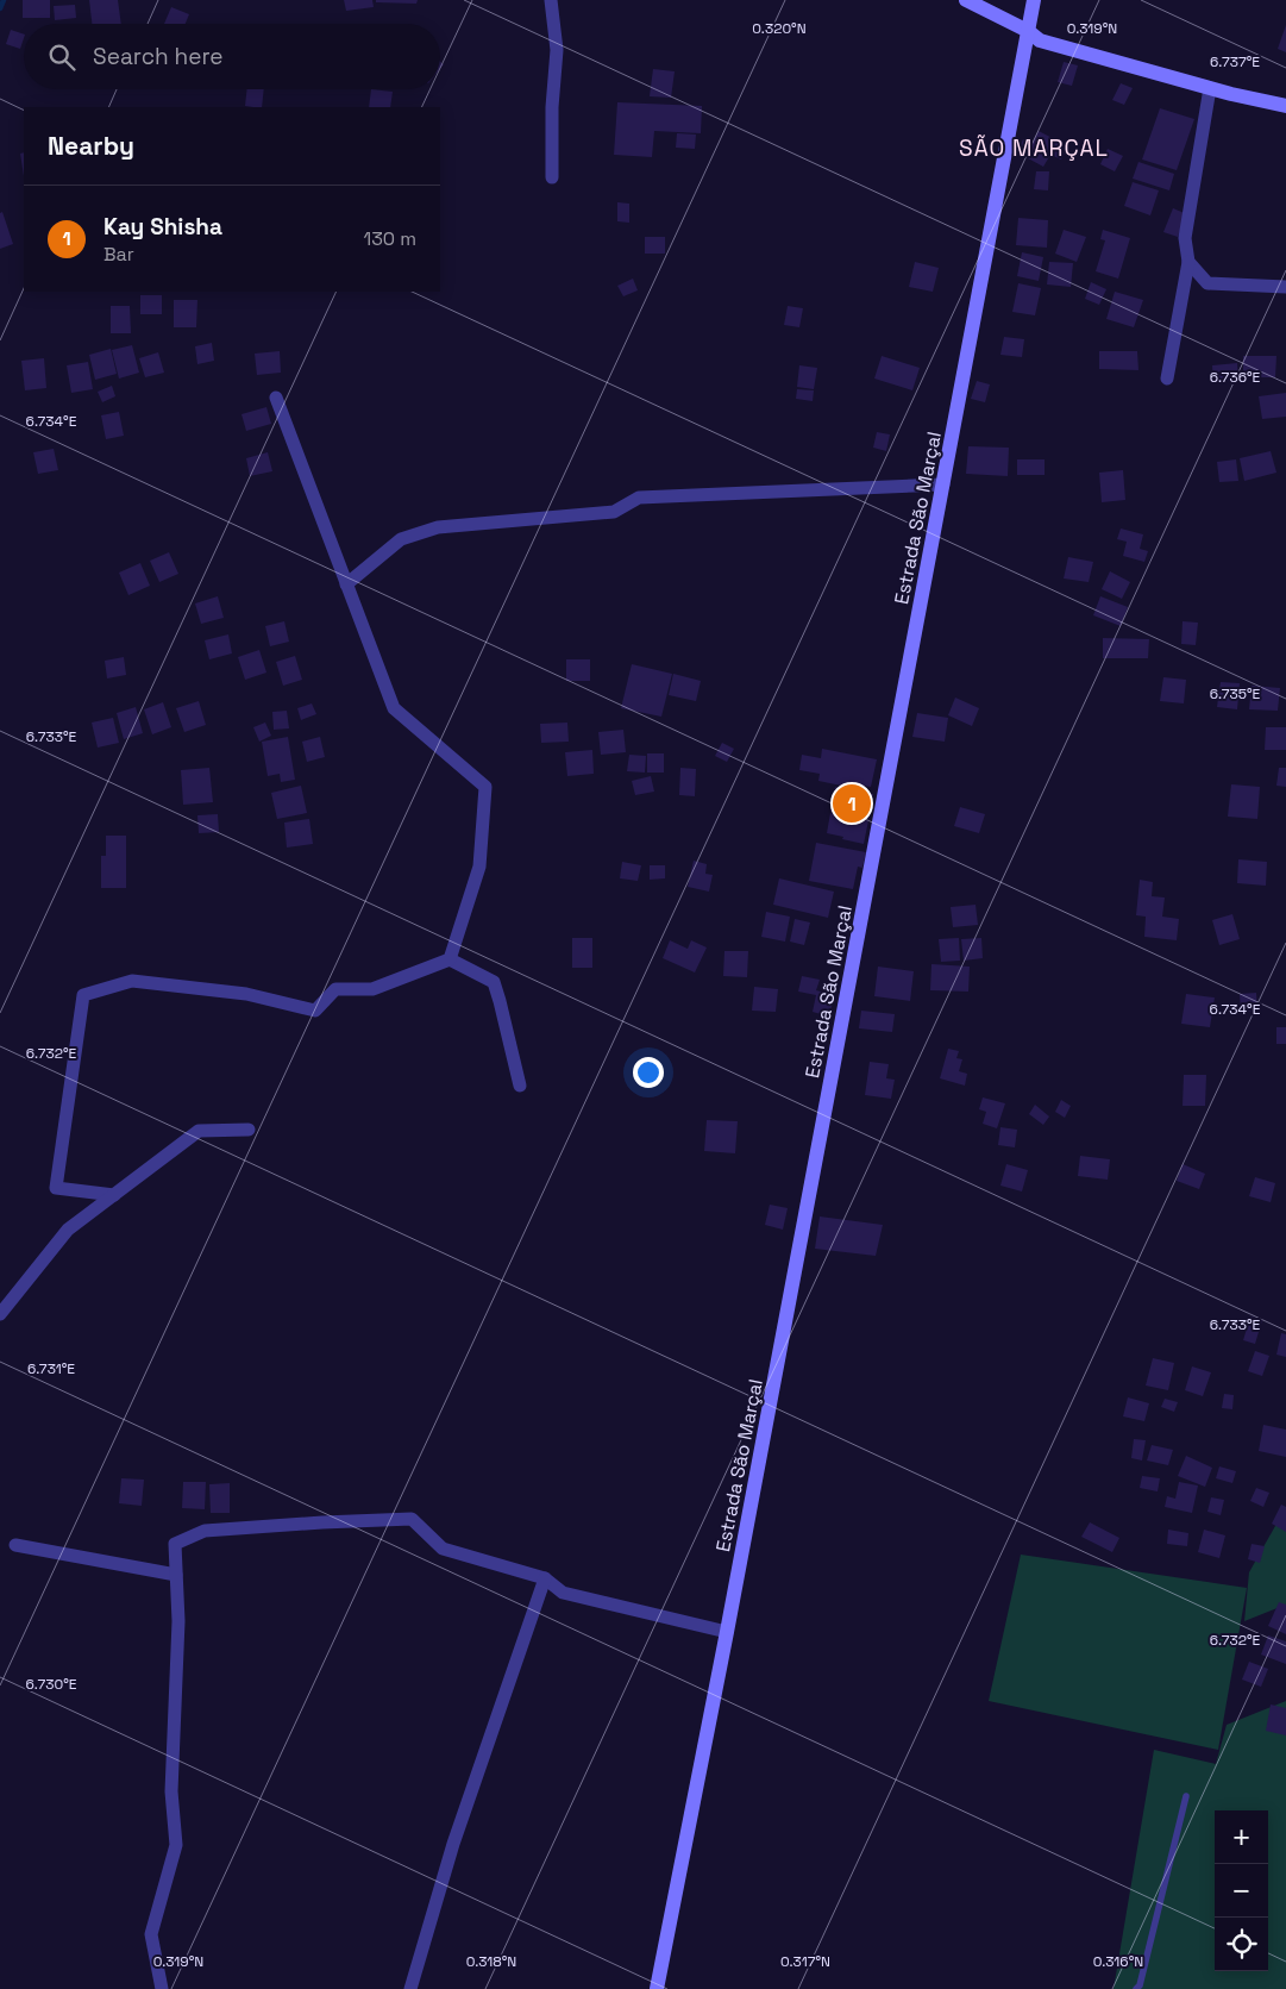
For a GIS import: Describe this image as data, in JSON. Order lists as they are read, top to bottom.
{
  "streets": {
    "street": ["Estrada São Marçal"]
  },
  "districts": ["SÃO MARÇAL"],
  "page": {
    "search": "Search here",
    "heading": "Nearby",
    "list": [
      {
        "mark": "1",
        "name": "Kay Shisha",
        "note": "Bar",
        "value": "130 m"
      }
    ],
    "pins": "1",
    "map_buttons": ["+", "−"]
  },
  "coordinates": [
    "0.320°N",
    "0.319°N",
    "6.737°E",
    "6.736°E",
    "6.734°E",
    "6.735°E",
    "6.733°E",
    "6.732°E",
    "6.731°E",
    "6.730°E",
    "0.318°N",
    "0.317°N",
    "0.316°N"
  ]
}
